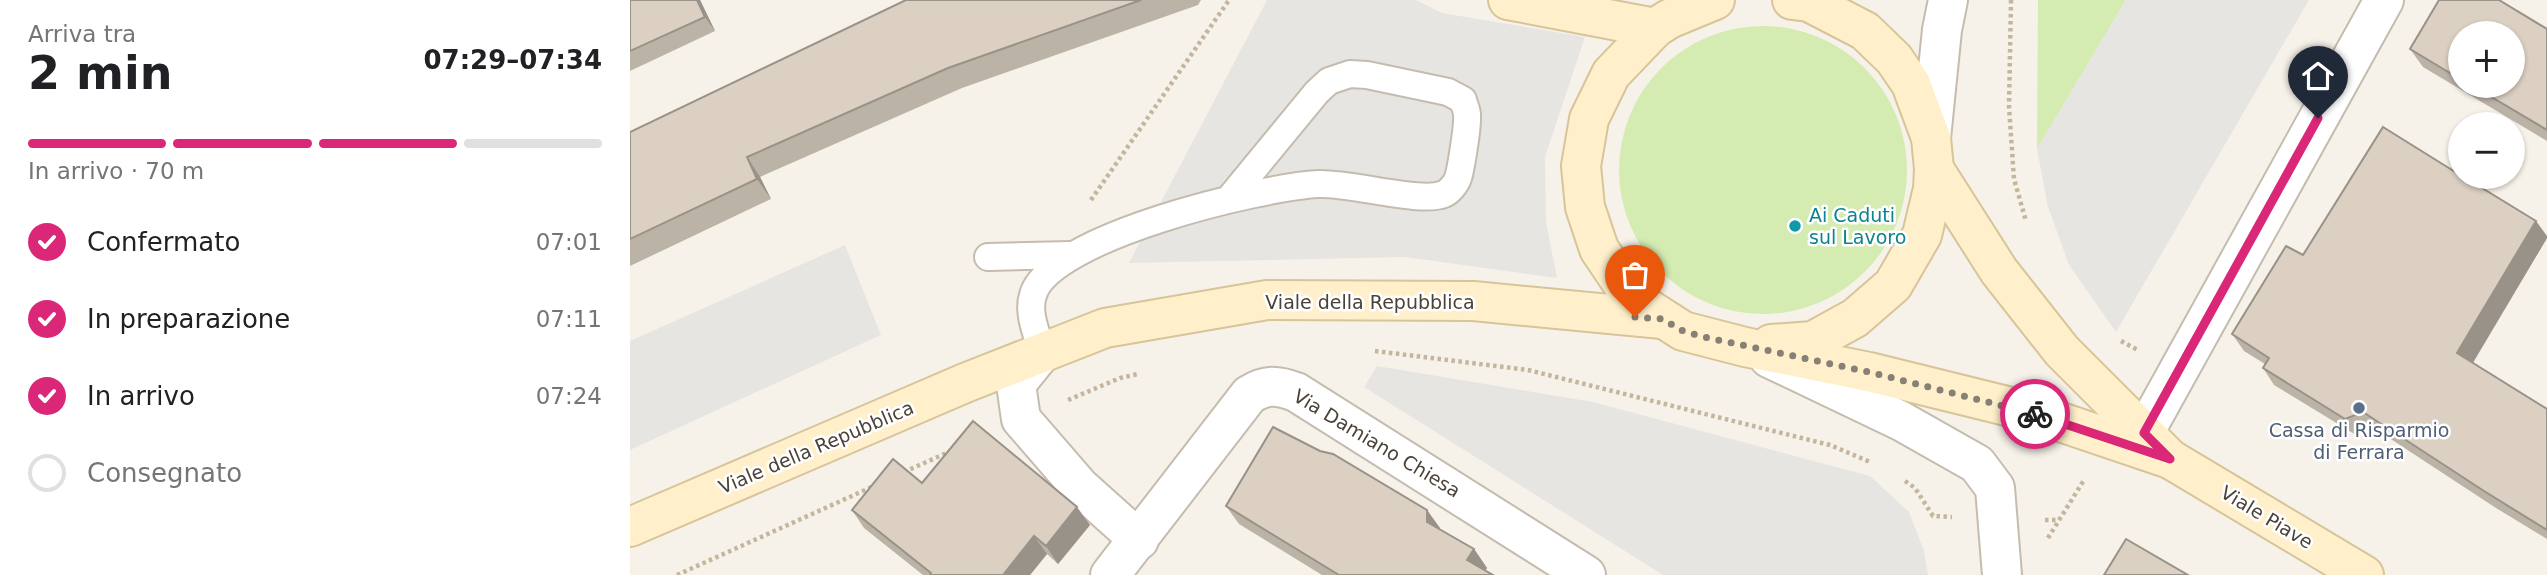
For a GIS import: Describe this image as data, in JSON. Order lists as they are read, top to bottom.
{
  "streets": {
    "main road": ["Viale della Repubblica", "Viale Piave"],
    "street": ["Via Damiano Chiesa"]
  },
  "places": ["Ai Caduti sul Lavoro", "Cassa di Risparmio di Ferrara"],
  "page": {
    "heading": ["2 min", "Arriva tra", "07:29–07:34"],
    "map_buttons": ["+", "−"],
    "bar": "In arrivo · 70 m",
    "list": [
      ["Confermato", "07:01"],
      ["In preparazione", "07:11"],
      ["In arrivo", "07:24"],
      "Consegnato"
    ]
  }
}
